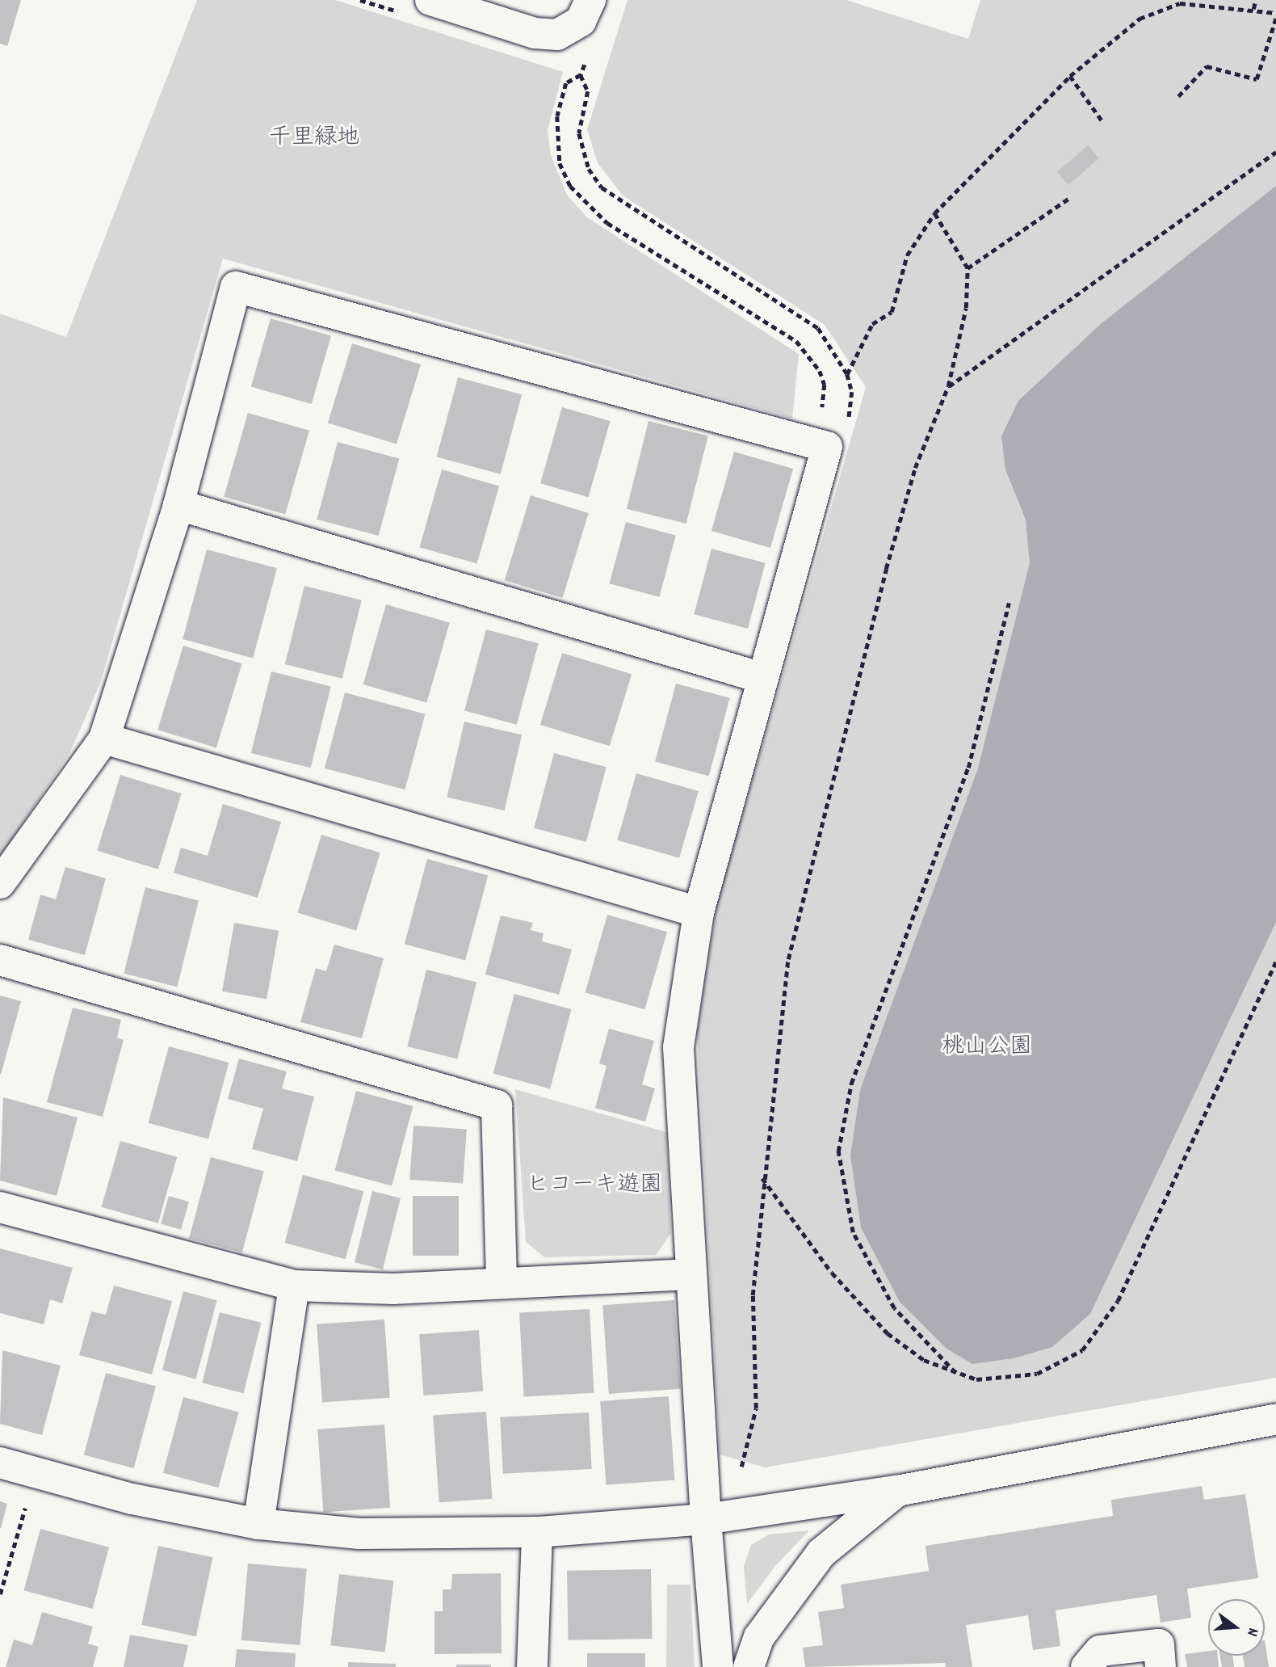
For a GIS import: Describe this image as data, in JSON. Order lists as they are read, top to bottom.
{
  "parks": ["千里緑地", "桃山公園", "ヒコーキ遊園"],
  "north": "right"
}
